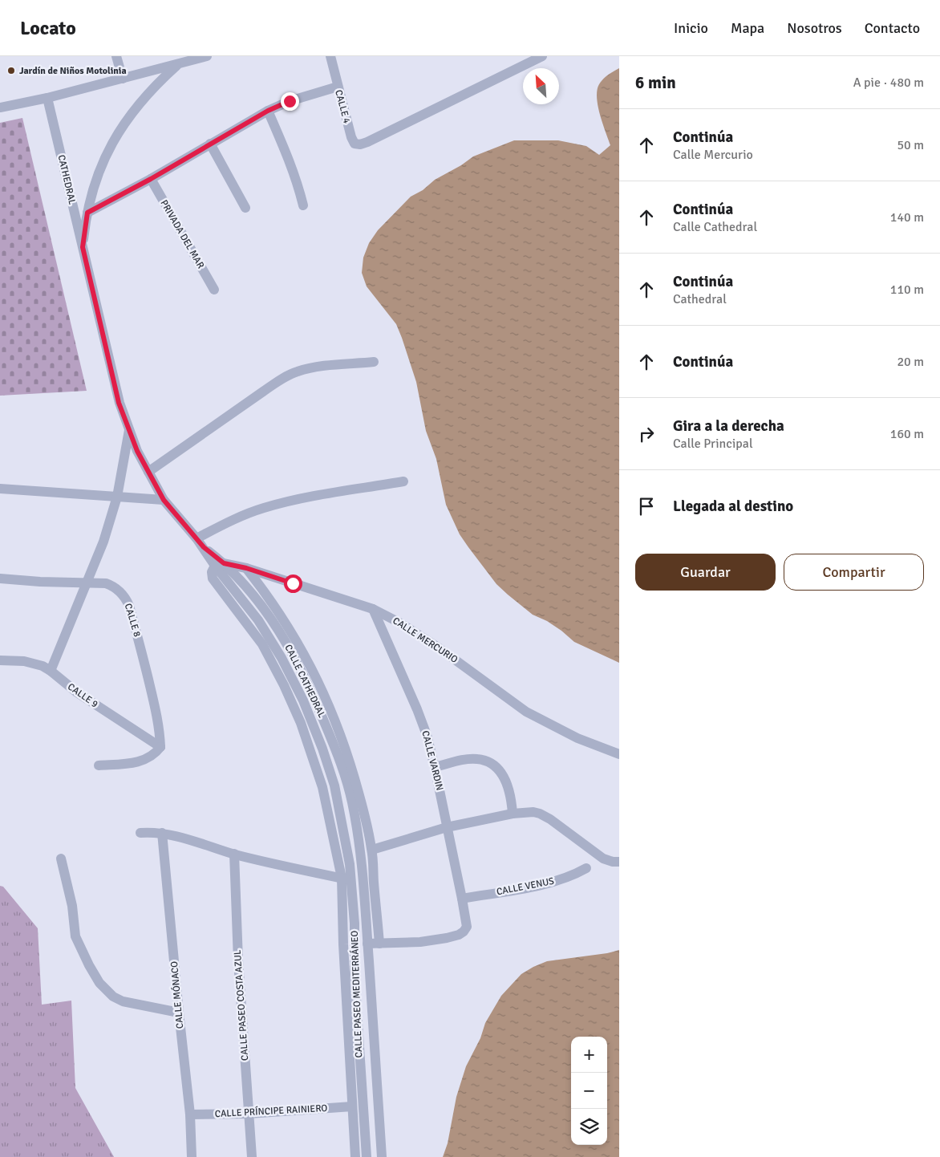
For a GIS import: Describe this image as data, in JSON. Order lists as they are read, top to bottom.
{
  "streets": {
    "street": [
      "CALLE 4",
      "CATHEDRAL",
      "PRIVADA DEL MAR",
      "CALLE 8",
      "CALLE MERCURIO",
      "CALLE CATHEDRAL",
      "CALLE 9",
      "CALLE VARDIN",
      "CALLE VENUS",
      "CALLE PASEO MEDITERRÁNEO",
      "CALLE MÓNACO",
      "CALLE PASEO COSTA AZUL",
      "CALLE PRÍNCIPE RAINIERO"
    ]
  },
  "crossings": [
    ["CATHEDRAL", "CALLE CATHEDRAL"],
    ["CALLE 8", "CALLE 9"],
    ["CALLE MERCURIO", "CALLE CATHEDRAL"],
    ["CALLE MERCURIO", "CALLE VARDIN"],
    ["CALLE CATHEDRAL", "CALLE PASEO MEDITERRÁNEO"],
    ["CALLE VARDIN", "CALLE VENUS"],
    ["CALLE MÓNACO", "CALLE PRÍNCIPE RAINIERO"],
    ["CALLE PASEO COSTA AZUL", "CALLE PRÍNCIPE RAINIERO"]
  ],
  "places": ["Jardín de Niños Motolinia"],
  "north": "top left",
  "page": {
    "header": "Locato",
    "nav": [
      "Inicio",
      "Mapa",
      "Nosotros",
      "Contacto"
    ],
    "heading": ["6 min", "A pie · 480 m"],
    "list": [
      ["Continúa", "Calle Mercurio", "50 m"],
      ["Continúa", "Calle Cathedral", "140 m"],
      ["Continúa", "Cathedral", "110 m"],
      ["Continúa", "20 m"],
      ["Gira a la derecha", "Calle Principal", "160 m"],
      "Llegada al destino"
    ],
    "buttons": ["Guardar", "Compartir"],
    "map_buttons": ["+", "−"]
  }
}
